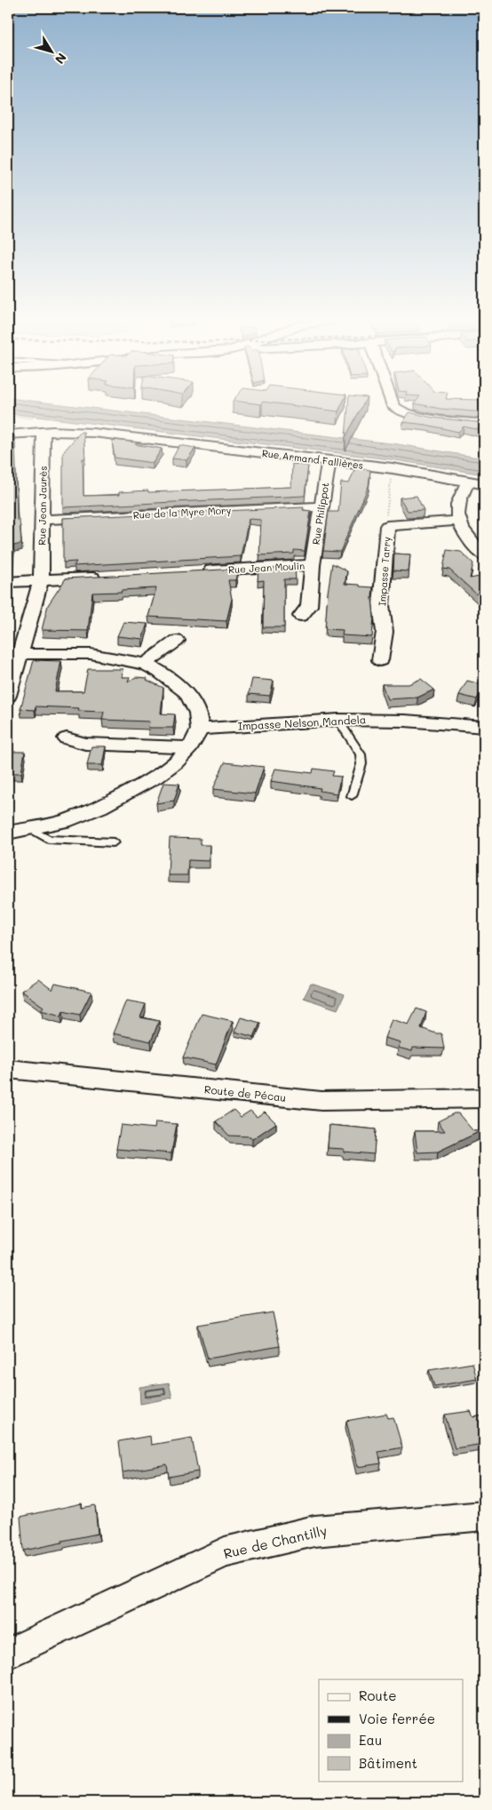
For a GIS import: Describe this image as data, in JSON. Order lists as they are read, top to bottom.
{
  "streets": {
    "street": [
      "Rue Armand Fallières",
      "Rue Jean Jaurès",
      "Rue de la Myre Mory",
      "Rue Philippot",
      "Rue Jean Moulin",
      "Impasse Tarry",
      "Impasse Nelson Mandela",
      "Route de Pécau",
      "Rue de Chantilly"
    ]
  },
  "crossings": [
    ["Rue Armand Fallières", "Rue Jean Jaurès"],
    ["Rue Armand Fallières", "Rue Philippot"],
    ["Rue Jean Jaurès", "Rue de la Myre Mory"],
    ["Rue de la Myre Mory", "Rue Philippot"],
    ["Rue Philippot", "Rue Jean Moulin"]
  ],
  "legend": [
    "Route",
    "Voie ferrée",
    "Eau",
    "Bâtiment"
  ],
  "north": "bottom right"
}
